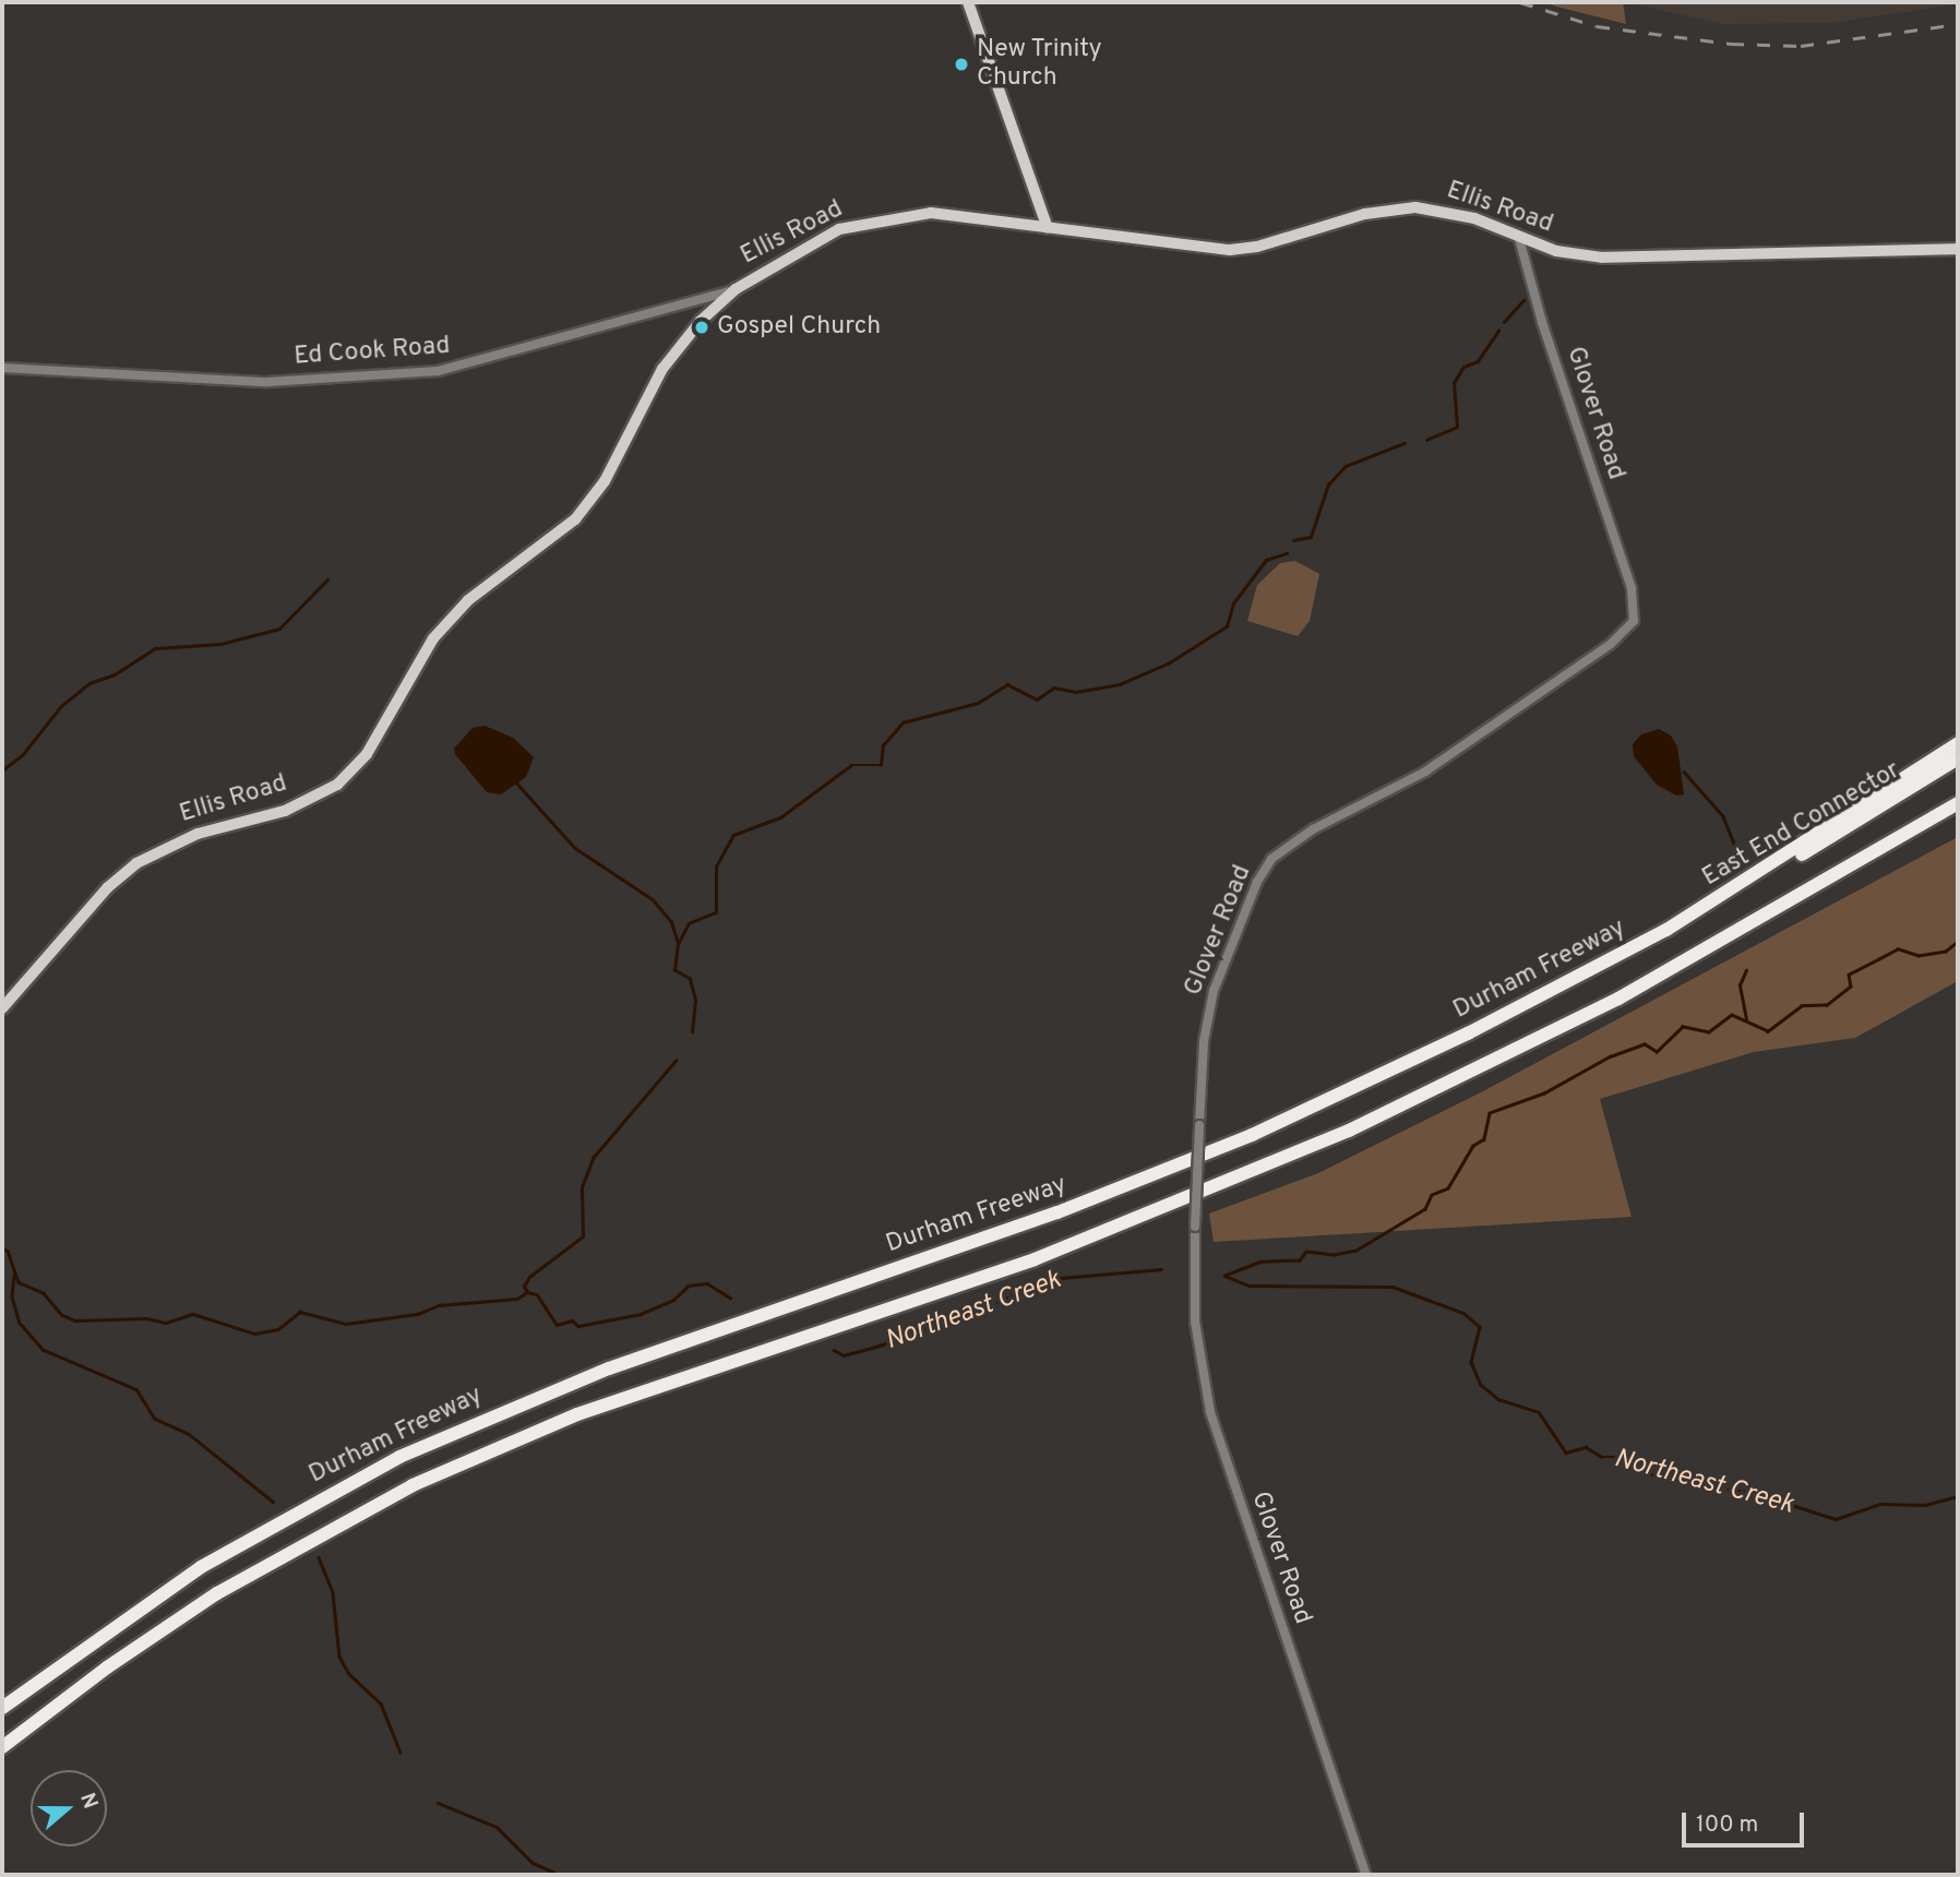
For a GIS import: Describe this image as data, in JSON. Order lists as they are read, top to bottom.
{
  "streets": {
    "highway": ["East End Connector", "Durham Freeway"],
    "main road": ["Ellis Road"],
    "street": ["Ed Cook Road", "Glover Road"]
  },
  "crossings": [
    ["Ellis Road", "Ed Cook Road"],
    ["Ellis Road", "Glover Road"],
    ["East End Connector", "Durham Freeway"]
  ],
  "water": ["Northeast Creek"],
  "places": ["New Trinity Church", "Gospel Church"],
  "scale_bar": "100 m",
  "north": "right"
}
